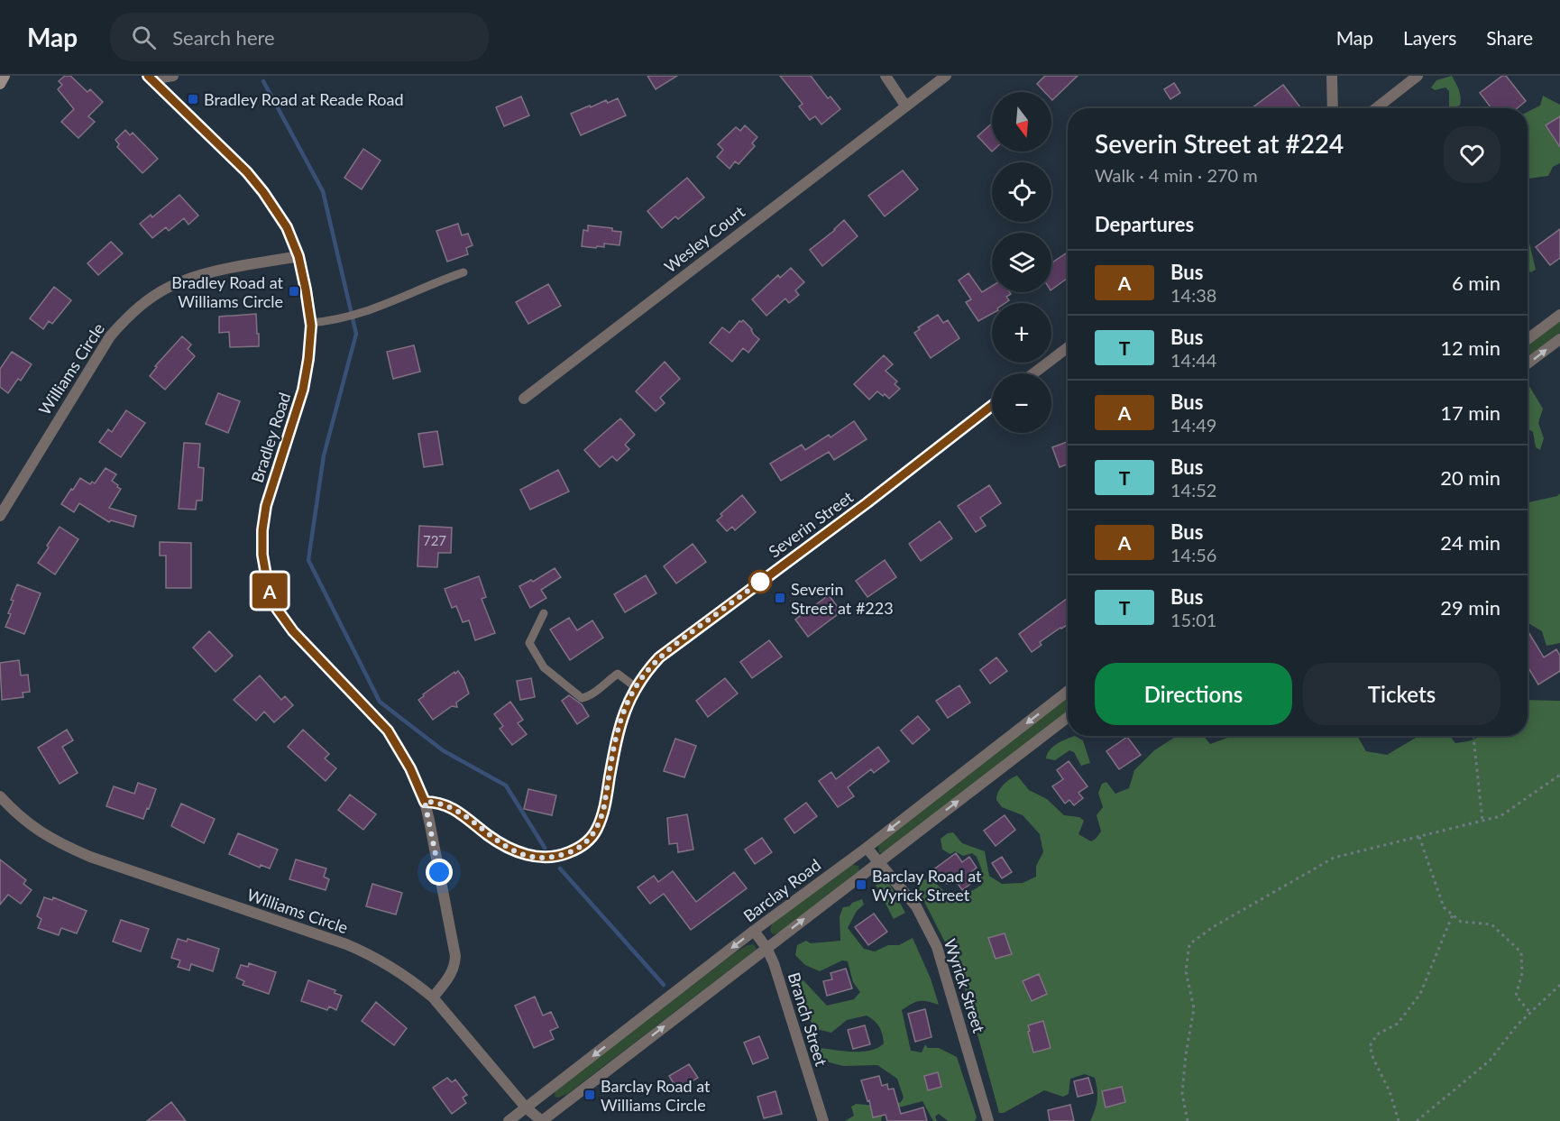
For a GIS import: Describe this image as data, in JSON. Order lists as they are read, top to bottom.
{
  "streets": {
    "street": [
      "Wesley Court",
      "Williams Circle",
      "Bradley Road",
      "Severin Street",
      "Barclay Road",
      "Wyrick Street",
      "Branch Street"
    ]
  },
  "crossings": [
    ["Williams Circle", "Bradley Road"],
    ["Williams Circle", "Barclay Road"],
    ["Bradley Road", "Severin Street"],
    ["Barclay Road", "Wyrick Street"],
    ["Barclay Road", "Branch Street"]
  ],
  "places": {
    "transit": [
      "Bradley Road at Reade Road",
      "Bradley Road at Williams Circle",
      "Severin Street at #223",
      "Barclay Road at Wyrick Street",
      "Barclay Road at Williams Circle"
    ]
  },
  "lines": ["bus line A"],
  "house_numbers": ["727"],
  "north": "bottom",
  "page": {
    "header": "Map",
    "search": "Search here",
    "nav": ["Map", "Layers", "Share"],
    "on_map": "A",
    "map_buttons": ["+", "−"],
    "heading": [
      ["Severin Street at #224", "Walk · 4 min · 270 m"],
      "Departures"
    ],
    "list": [
      {
        "mark": "A",
        "name": "Bus",
        "note": "14:38",
        "value": "6 min"
      },
      {
        "mark": "T",
        "name": "Bus",
        "note": "14:44",
        "value": "12 min"
      },
      {
        "mark": "A",
        "name": "Bus",
        "note": "14:49",
        "value": "17 min"
      },
      {
        "mark": "T",
        "name": "Bus",
        "note": "14:52",
        "value": "20 min"
      },
      {
        "mark": "A",
        "name": "Bus",
        "note": "14:56",
        "value": "24 min"
      },
      {
        "mark": "T",
        "name": "Bus",
        "note": "15:01",
        "value": "29 min"
      }
    ],
    "buttons": ["Directions", "Tickets"]
  }
}
